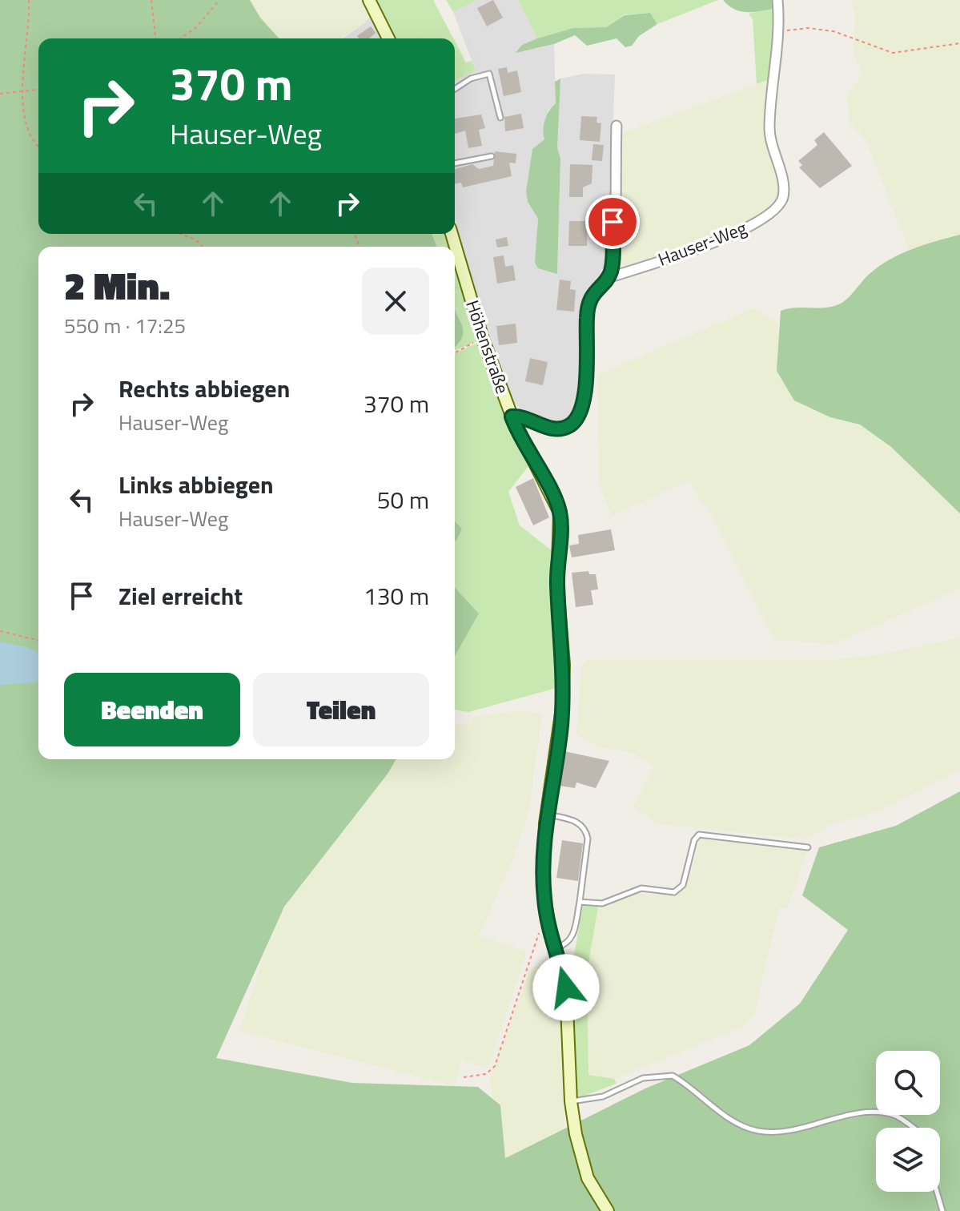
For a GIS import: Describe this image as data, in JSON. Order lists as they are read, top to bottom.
{
  "streets": {
    "street": ["Hauser-Weg", "Höhenstraße"]
  },
  "page": {
    "turn": ["370 m", "Hauser-Weg"],
    "heading": ["2 Min.", "550 m · 17:25"],
    "list": [
      {
        "name": "Rechts abbiegen",
        "note": "Hauser-Weg",
        "value": "370 m"
      },
      {
        "name": "Links abbiegen",
        "note": "Hauser-Weg",
        "value": "50 m"
      },
      {
        "name": "Ziel erreicht",
        "value": "130 m"
      }
    ],
    "buttons": ["Beenden", "Teilen"]
  }
}
